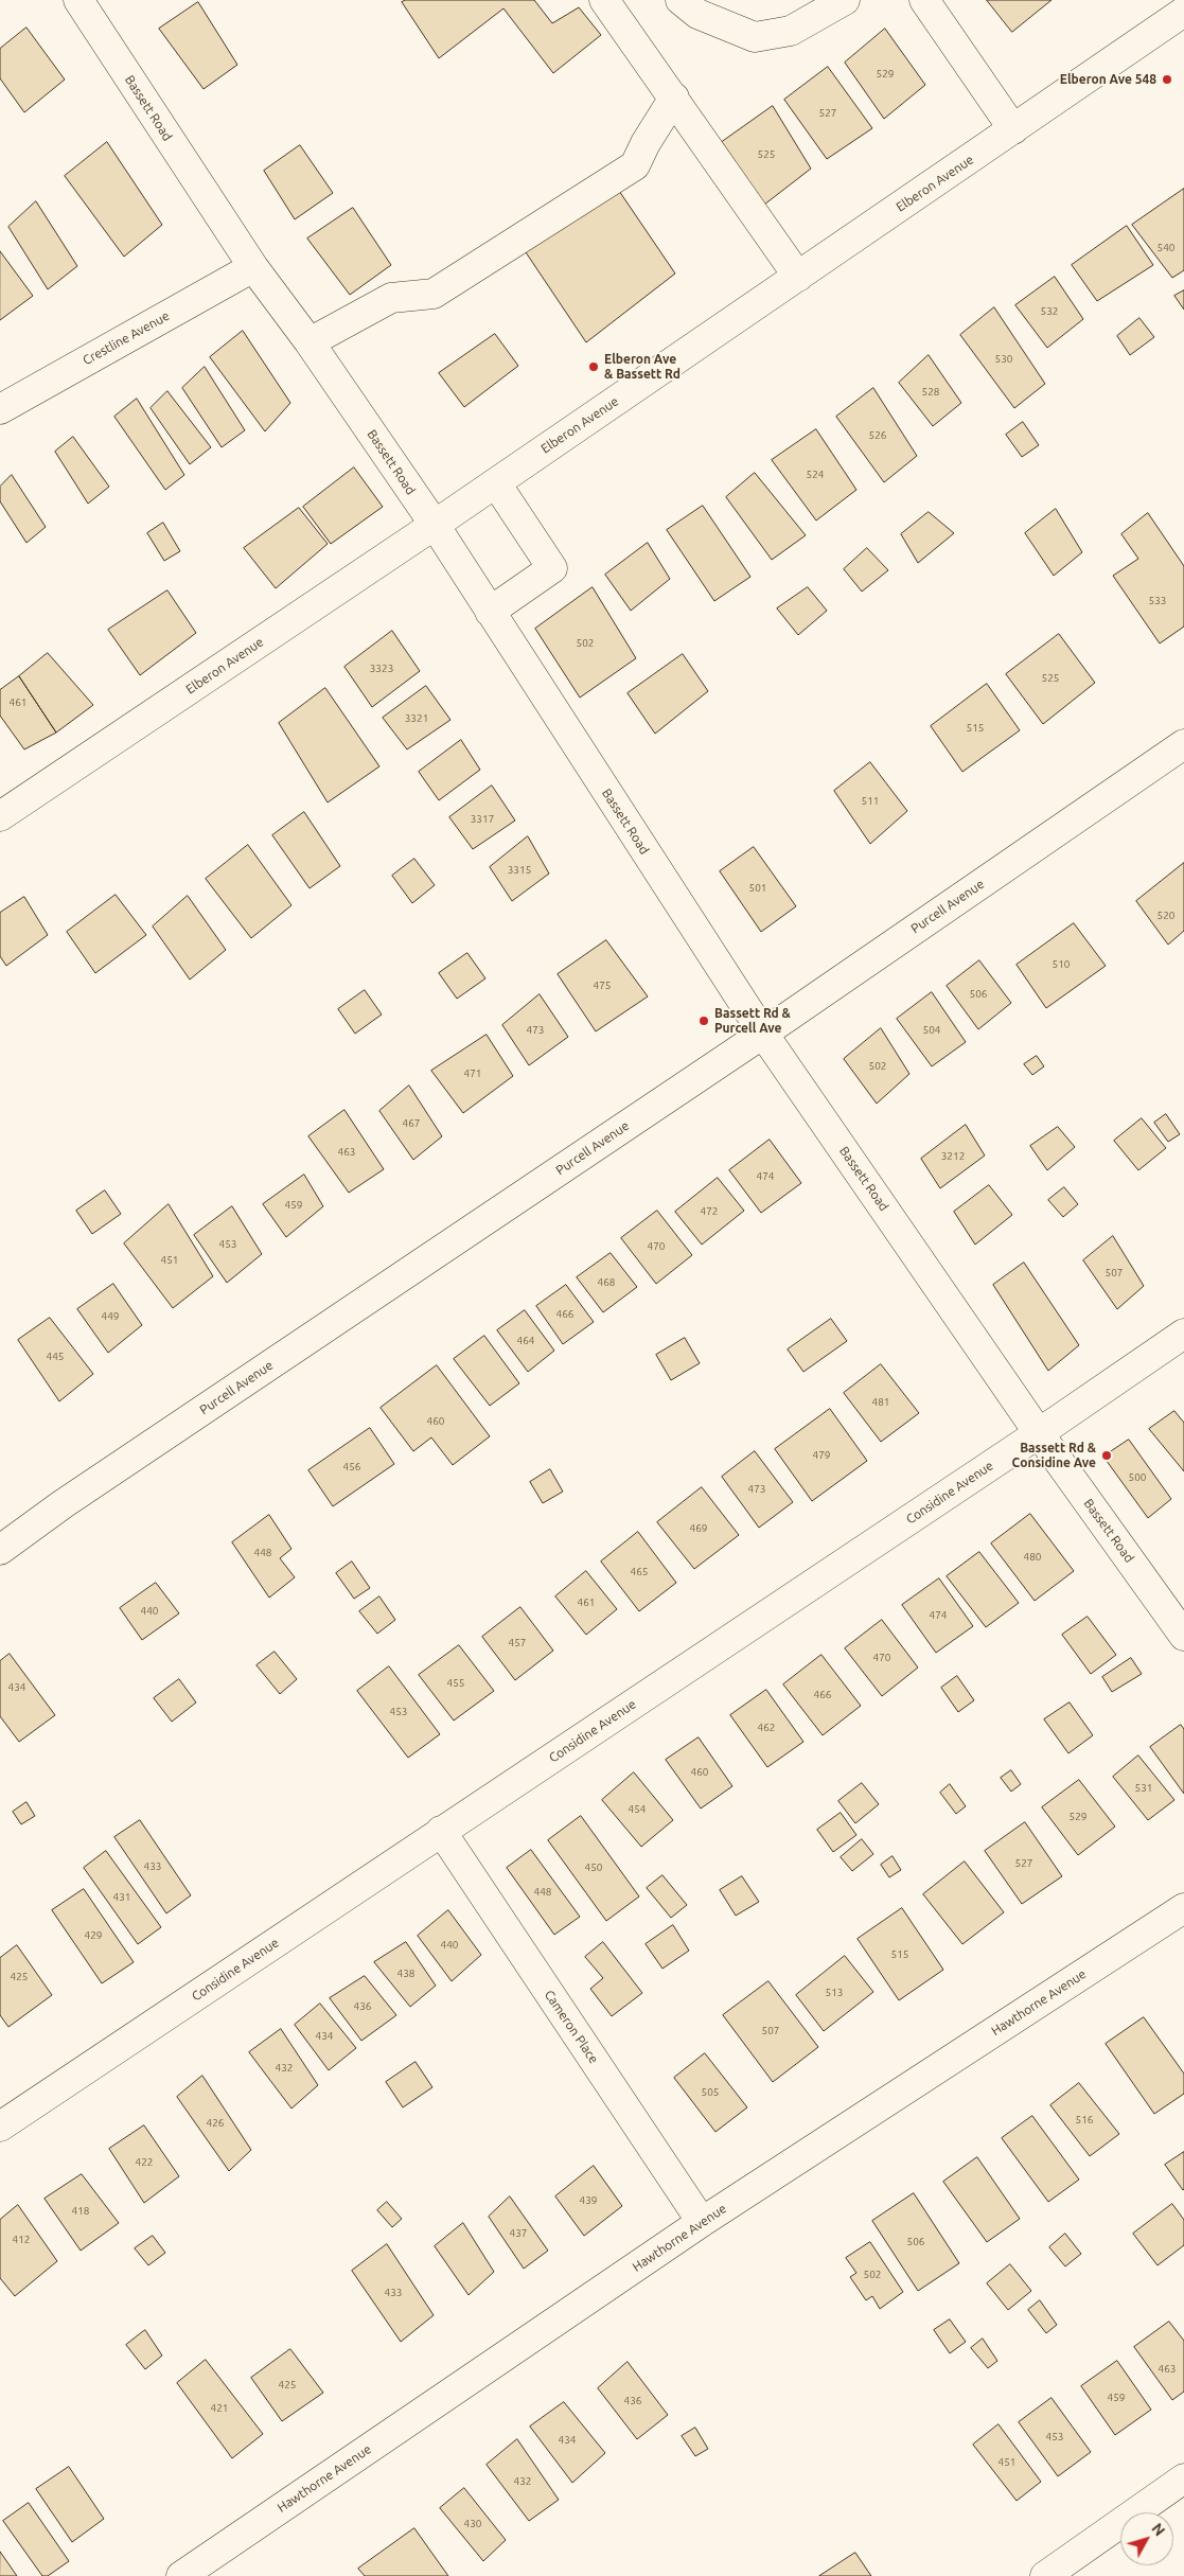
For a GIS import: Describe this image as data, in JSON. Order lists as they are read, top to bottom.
{
  "streets": {
    "street": [
      "Bassett Road",
      "Elberon Avenue",
      "Crestline Avenue",
      "Purcell Avenue",
      "Considine Avenue",
      "Hawthorne Avenue",
      "Cameron Place"
    ]
  },
  "crossings": [
    ["Bassett Road", "Elberon Avenue"],
    ["Bassett Road", "Crestline Avenue"],
    ["Bassett Road", "Purcell Avenue"],
    ["Bassett Road", "Considine Avenue"],
    ["Considine Avenue", "Cameron Place"],
    ["Hawthorne Avenue", "Cameron Place"]
  ],
  "places": [
    "Elberon Ave 548",
    "Elberon Ave & Bassett Rd",
    "Bassett Rd & Purcell Ave",
    "Bassett Rd & Considine Ave"
  ],
  "house_numbers": [
    "529",
    "527",
    "525",
    "540",
    "532",
    "530",
    "528",
    "526",
    "524",
    "533",
    "502",
    "3323",
    "525",
    "461",
    "3321",
    "515",
    "511",
    "3317",
    "3315",
    "501",
    "520",
    "510",
    "475",
    "506",
    "473",
    "504",
    "502",
    "471",
    "467",
    "463",
    "3212",
    "474",
    "459",
    "472",
    "453",
    "470",
    "451",
    "507",
    "468",
    "466",
    "449",
    "464",
    "445",
    "481",
    "460",
    "479",
    "456",
    "500",
    "473",
    "469",
    "448",
    "480",
    "465",
    "461",
    "440",
    "474",
    "457",
    "470",
    "455",
    "434",
    "466",
    "453",
    "462",
    "460",
    "531",
    "454",
    "529",
    "527",
    "433",
    "450",
    "448",
    "431",
    "429",
    "440",
    "515",
    "438",
    "425",
    "513",
    "436",
    "507",
    "434",
    "432",
    "505",
    "516",
    "426",
    "422",
    "439",
    "418",
    "437",
    "412",
    "506",
    "502",
    "433",
    "463",
    "425",
    "459",
    "436",
    "421",
    "453",
    "434",
    "451",
    "432",
    "430"
  ],
  "north": "top right"
}
